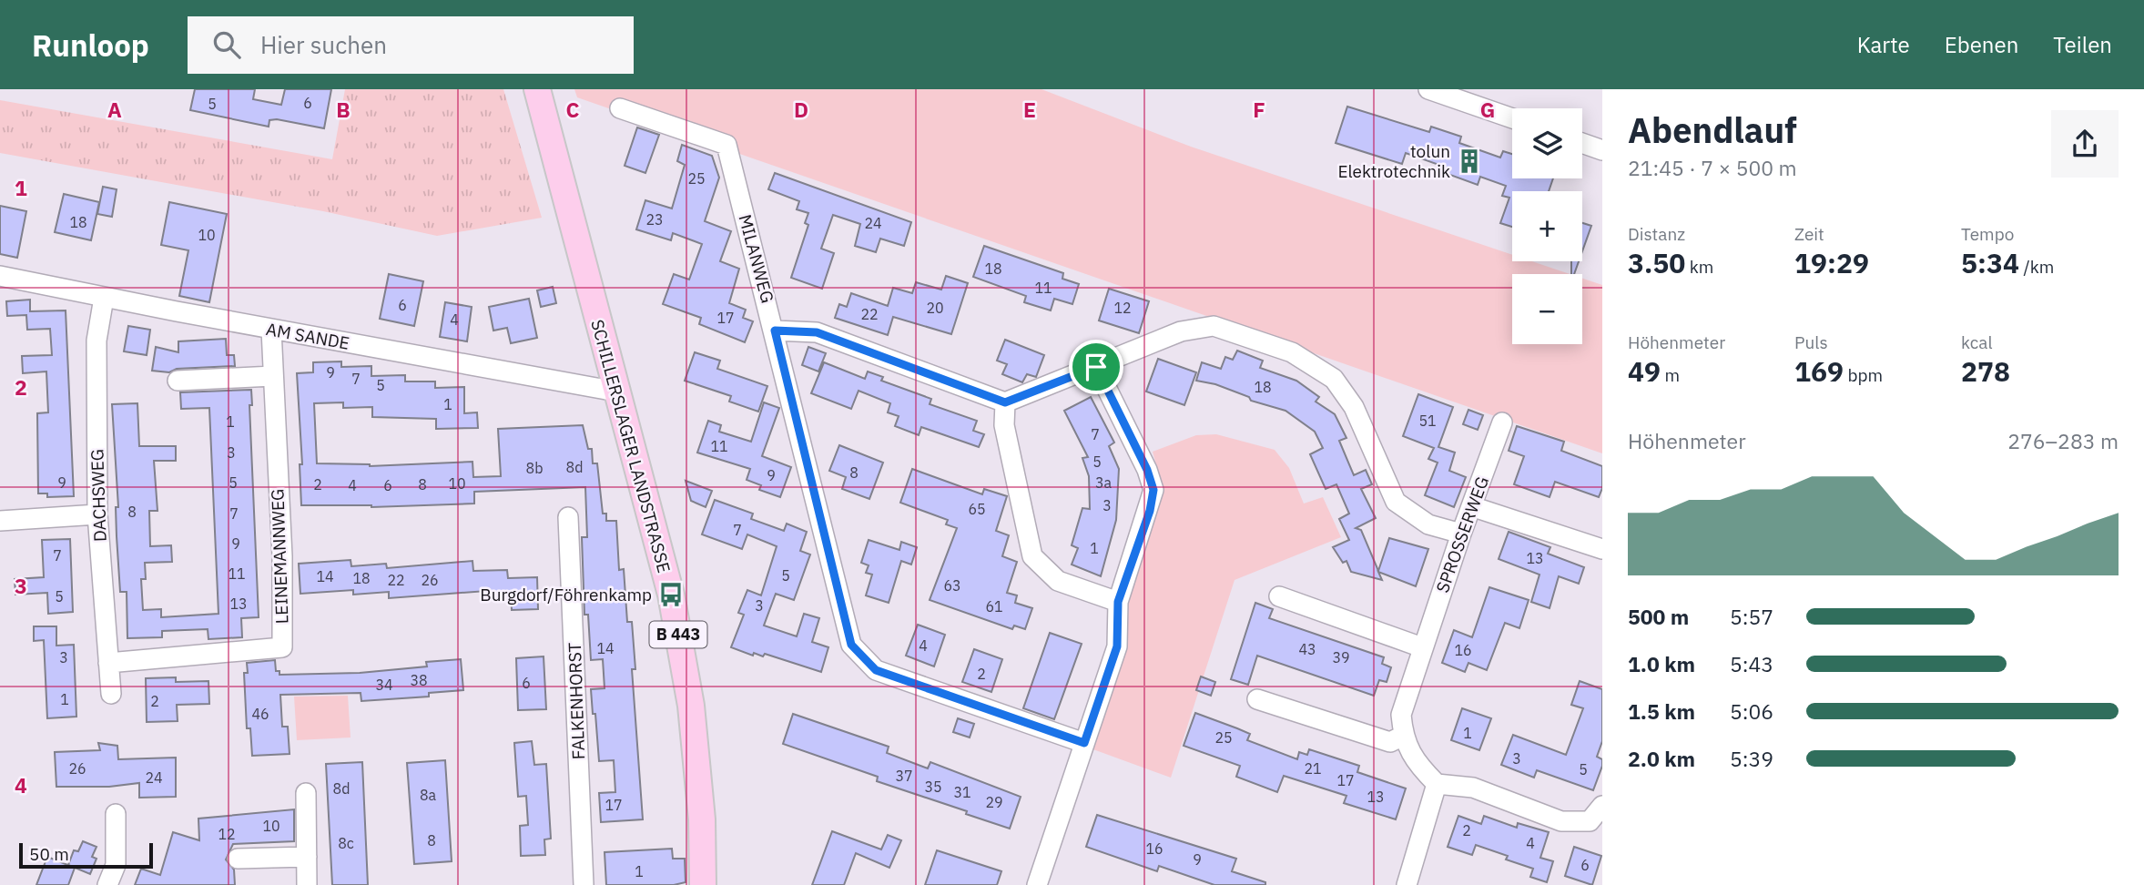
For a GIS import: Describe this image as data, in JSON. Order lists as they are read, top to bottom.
{
  "streets": {
    "main road": ["SCHILLERSLAGER LANDSTRASSE", "B 443"],
    "street": [
      "MILANWEG",
      "AM SANDE",
      "DACHSWEG",
      "SPROSSERWEG",
      "LEINEMANNWEG",
      "FALKENHORST"
    ]
  },
  "crossings": [
    ["AM SANDE", "SCHILLERSLAGER LANDSTRASSE"],
    ["AM SANDE", "DACHSWEG"],
    ["AM SANDE", "LEINEMANNWEG"],
    ["DACHSWEG", "LEINEMANNWEG"]
  ],
  "places": {
    "building": ["tolun Elektrotechnik"],
    "bus stop": ["Burgdorf/Föhrenkamp"]
  },
  "house_numbers": [
    "6",
    "5",
    "25",
    "23",
    "18",
    "24",
    "10",
    "18",
    "11",
    "6",
    "20",
    "12",
    "22",
    "17",
    "4",
    "9",
    "7",
    "5",
    "18",
    "1",
    "51",
    "1",
    "7",
    "11",
    "3",
    "5",
    "8d",
    "8b",
    "8",
    "9",
    "9",
    "5",
    "3a",
    "10",
    "2",
    "8",
    "4",
    "6",
    "3",
    "65",
    "8",
    "7",
    "7",
    "9",
    "1",
    "7",
    "13",
    "11",
    "5",
    "14",
    "18",
    "22",
    "26",
    "63",
    "5",
    "13",
    "3",
    "61",
    "4",
    "14",
    "43",
    "16",
    "3",
    "39",
    "2",
    "38",
    "6",
    "34",
    "1",
    "2",
    "46",
    "1",
    "25",
    "3",
    "26",
    "21",
    "5",
    "37",
    "24",
    "17",
    "35",
    "8d",
    "31",
    "8a",
    "13",
    "29",
    "17",
    "10",
    "2",
    "12",
    "8",
    "8c",
    "4",
    "16",
    "9",
    "6",
    "1"
  ],
  "scale_bar": "50 m",
  "page": {
    "header": "Runloop",
    "search": "Hier suchen",
    "nav": ["Karte", "Ebenen", "Teilen"],
    "heading": ["Abendlauf", "21:45 · 7 × 500 m"],
    "map_buttons": ["+", "−"],
    "stats": [
      ["Distanz", "3.50 km"],
      ["Zeit", "19:29"],
      ["Tempo", "5:34 /km"],
      ["Höhenmeter", "49 m"],
      ["Puls", "169 bpm"],
      ["kcal", "278"]
    ],
    "chart": ["Höhenmeter", "276–283 m"],
    "list": [
      {
        "name": "500 m",
        "note": "5:57"
      },
      {
        "name": "1.0 km",
        "note": "5:43"
      },
      {
        "name": "1.5 km",
        "note": "5:06"
      },
      {
        "name": "2.0 km",
        "note": "5:39"
      }
    ],
    "scale": "50 m"
  },
  "grid": {
    "columns": [
      "A",
      "B",
      "C",
      "D",
      "E",
      "F",
      "G"
    ],
    "rows": [
      "1",
      "2",
      "3",
      "4"
    ]
  }
}
